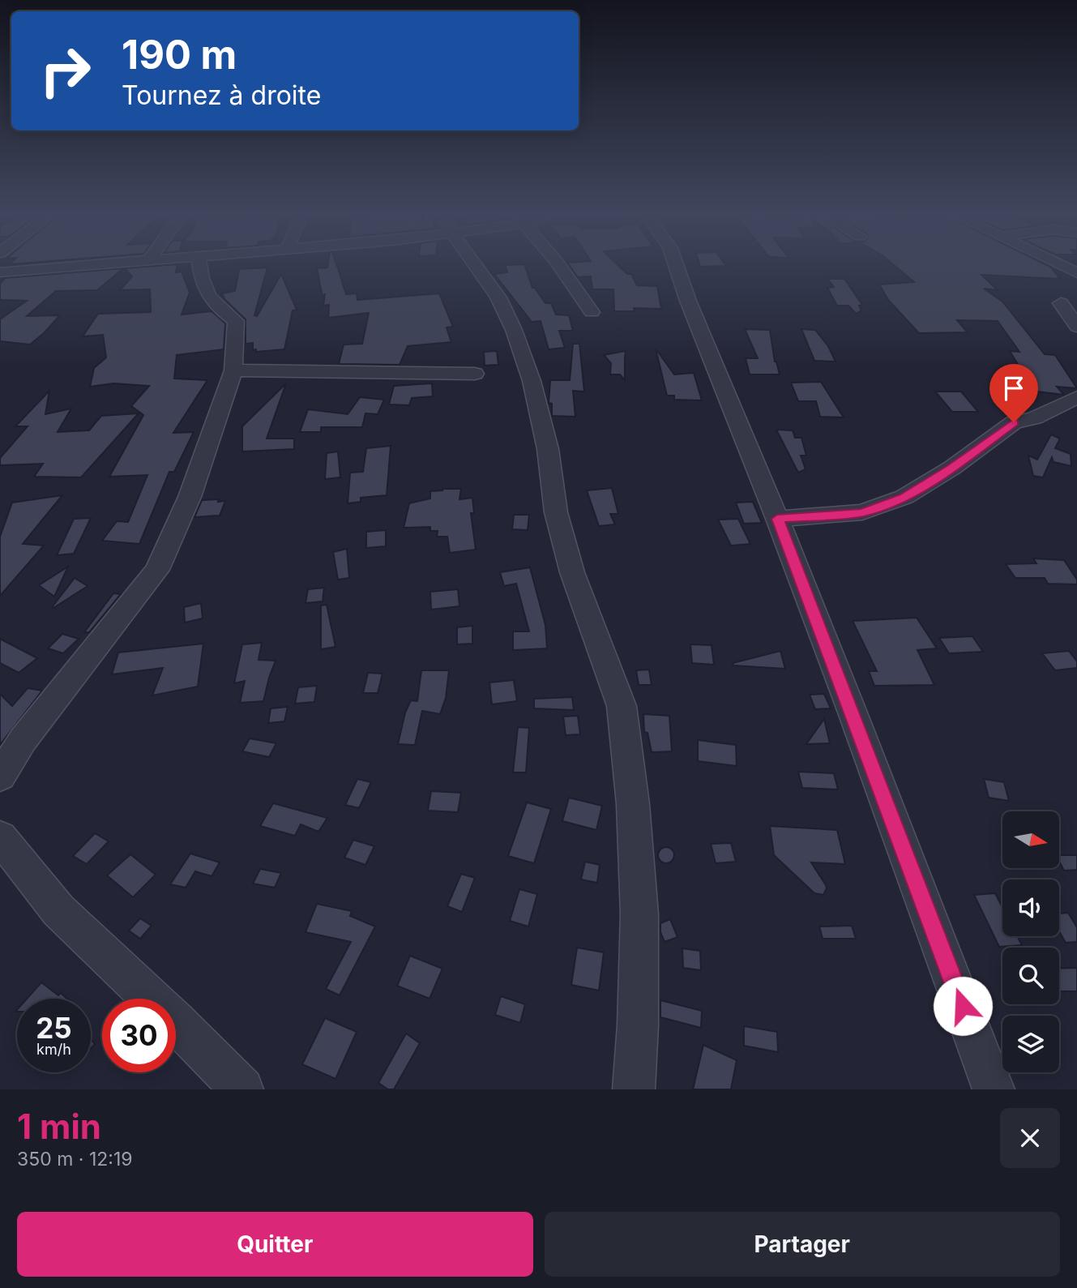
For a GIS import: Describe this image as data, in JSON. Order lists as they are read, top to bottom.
{
  "north": "right",
  "page": {
    "turn": ["190 m", "Tournez à droite"],
    "speed": "25 km/h",
    "limit": "30",
    "heading": ["1 min", "350 m · 12:19"],
    "buttons": ["Quitter", "Partager"]
  }
}
